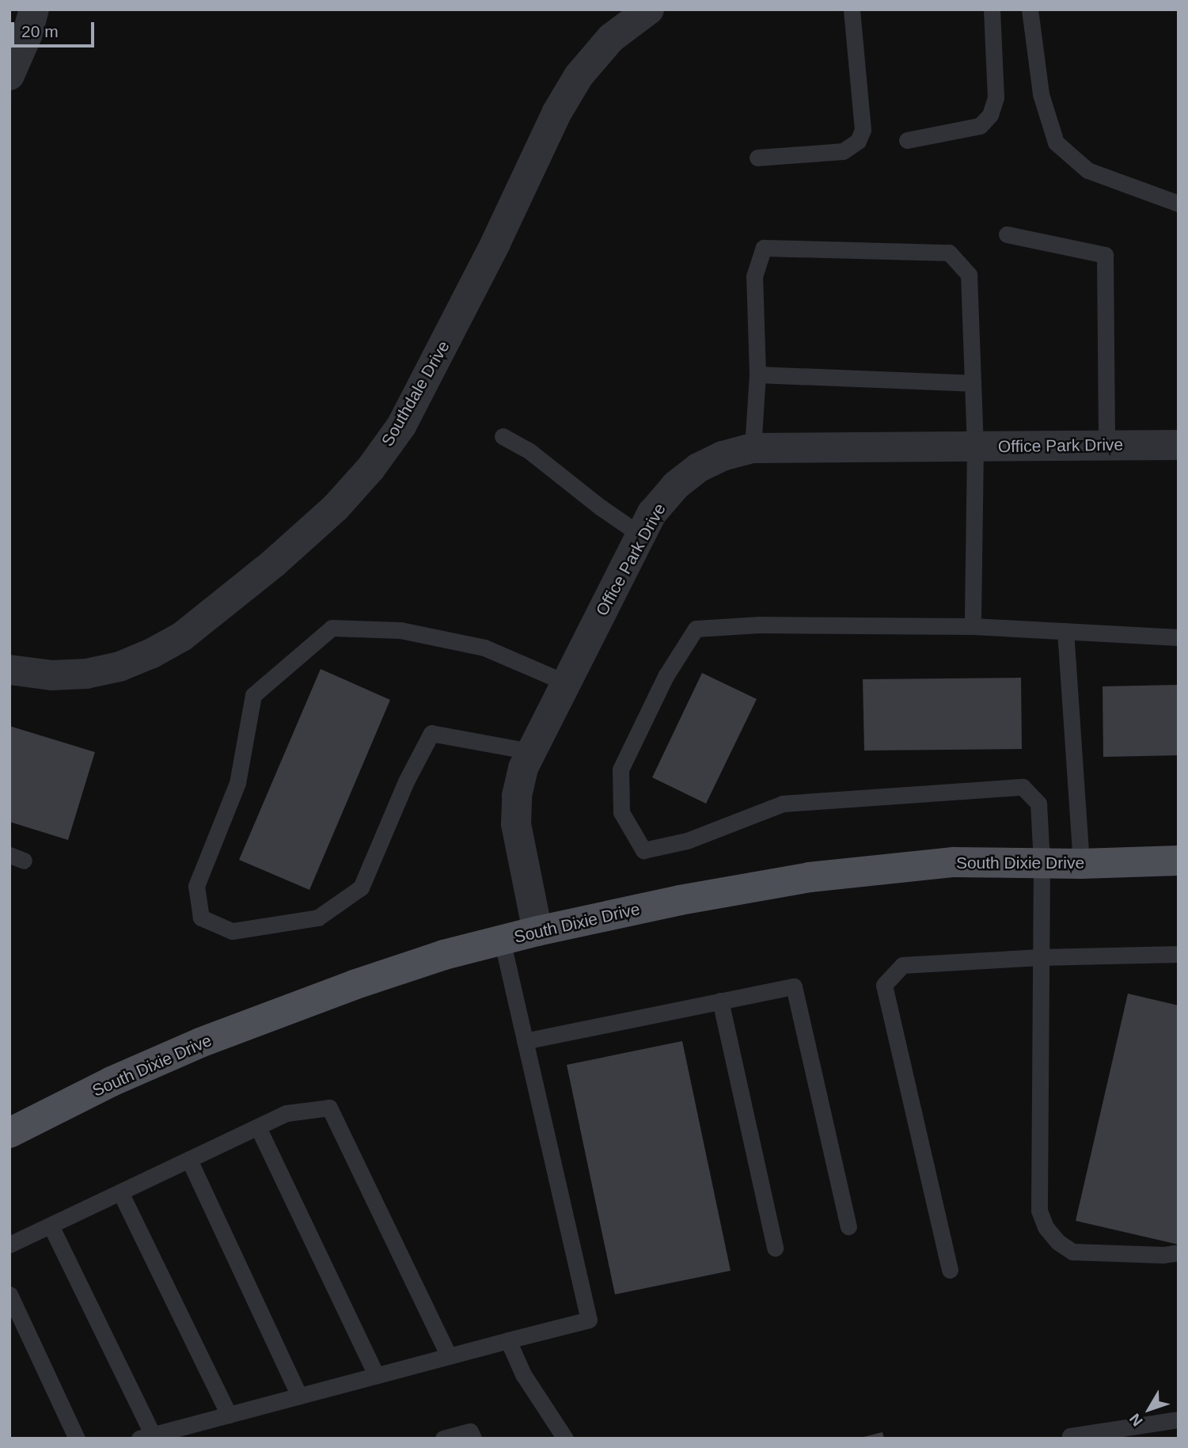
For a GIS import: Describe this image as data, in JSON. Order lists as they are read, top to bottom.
{
  "streets": {
    "main road": ["South Dixie Drive"],
    "street": ["Southdale Drive", "Office Park Drive"]
  },
  "crossings": [
    ["Office Park Drive", "South Dixie Drive"]
  ],
  "scale_bar": "20 m",
  "north": "bottom left"
}
